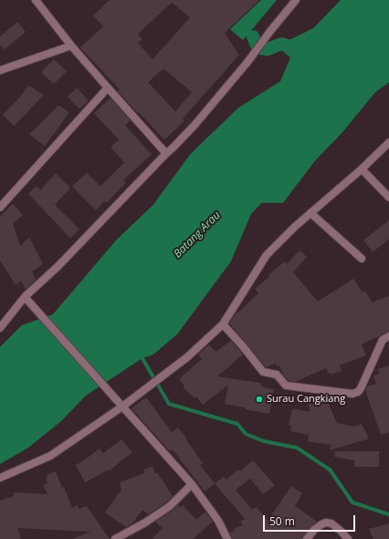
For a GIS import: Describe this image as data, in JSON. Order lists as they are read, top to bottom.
{
  "water": ["Batang Arau"],
  "places": ["Surau Cangkiang"],
  "scale_bar": "50 m"
}
